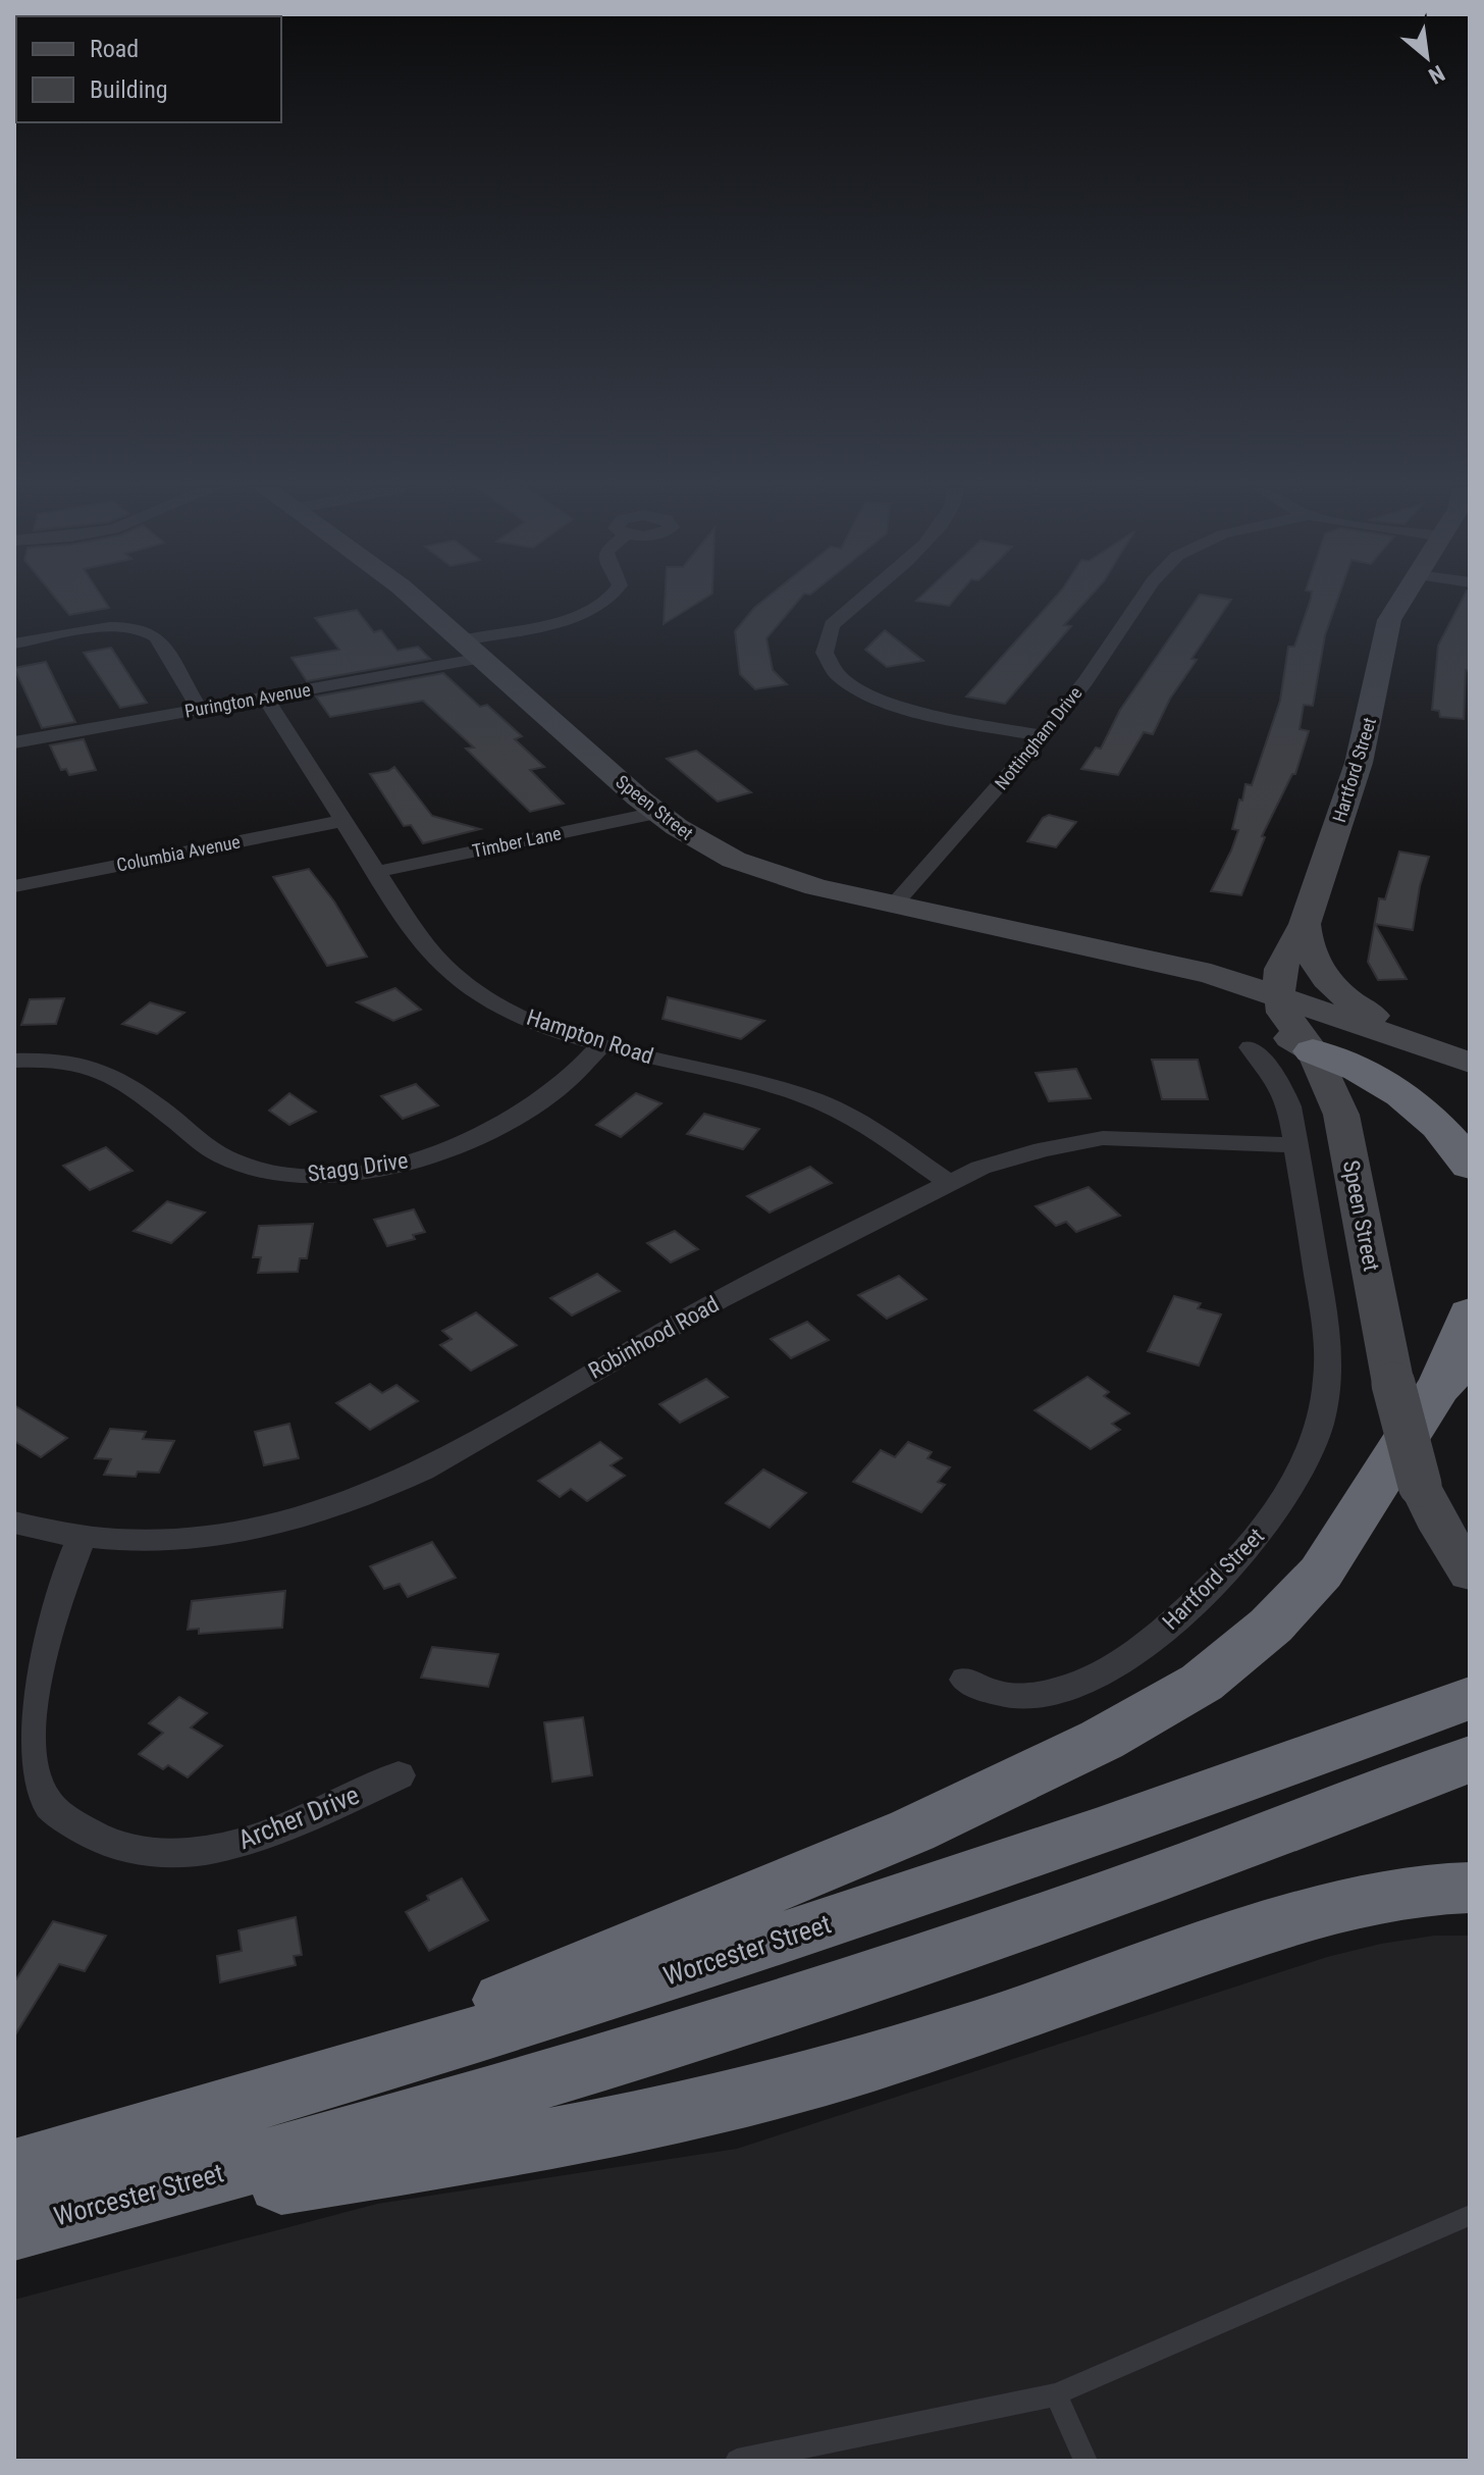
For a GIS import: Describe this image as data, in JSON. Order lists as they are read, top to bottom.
{
  "streets": {
    "highway": ["Worcester Street"],
    "street": [
      "Purington Avenue",
      "Nottingham Drive",
      "Hartford Street",
      "Speen Street",
      "Timber Lane",
      "Columbia Avenue",
      "Hampton Road",
      "Stagg Drive",
      "Robinhood Road",
      "Archer Drive"
    ]
  },
  "crossings": [
    ["Purington Avenue", "Speen Street"],
    ["Purington Avenue", "Hampton Road"],
    ["Nottingham Drive", "Speen Street"],
    ["Hartford Street", "Speen Street"],
    ["Hartford Street", "Robinhood Road"],
    ["Speen Street", "Timber Lane"],
    ["Timber Lane", "Hampton Road"],
    ["Columbia Avenue", "Hampton Road"],
    ["Hampton Road", "Stagg Drive"],
    ["Hampton Road", "Robinhood Road"],
    ["Robinhood Road", "Archer Drive"]
  ],
  "legend": ["Road", "Building"],
  "north": "bottom right"
}
